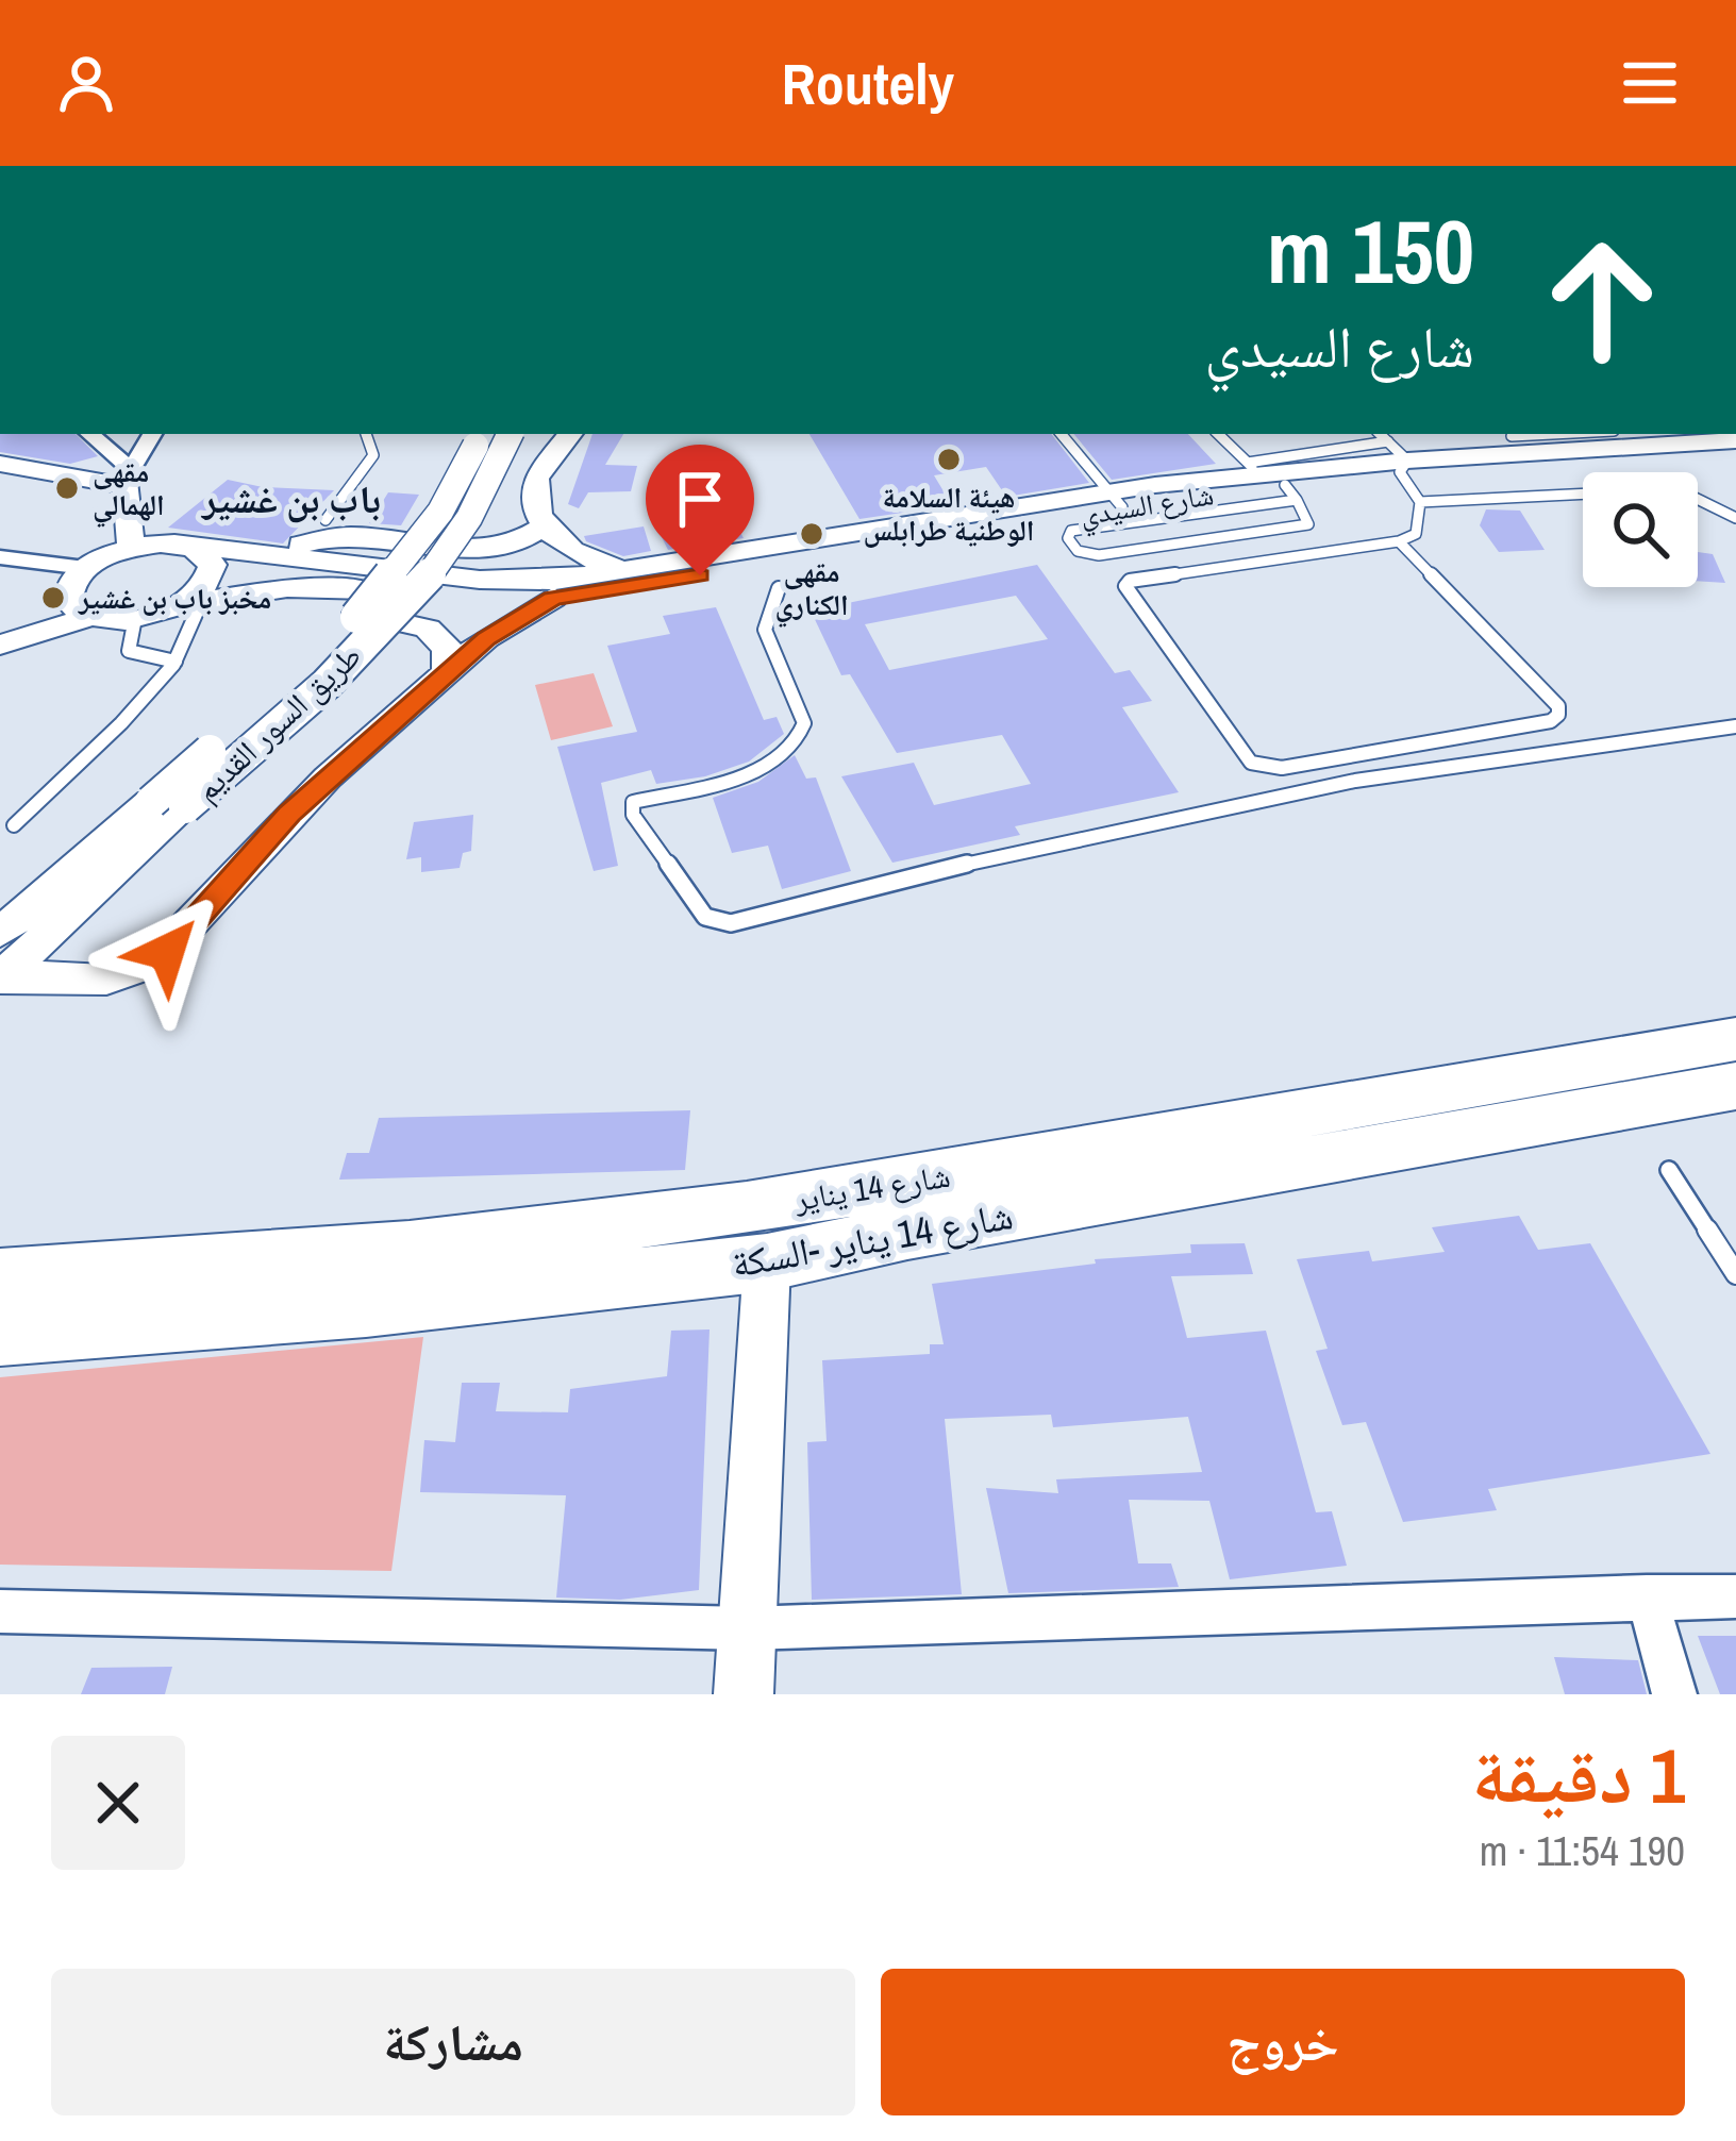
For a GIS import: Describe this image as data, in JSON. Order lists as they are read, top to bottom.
{
  "streets": {
    "highway": ["شارع 14 يناير", "شارع 14 يناير -السكة"],
    "main road": ["شارع السيدي", "طريق السور القديم"]
  },
  "districts": ["باب بن غشير"],
  "places": [
    "هيئة السلامة الوطنية طرابلس",
    "مقهى الهمالي",
    "مقهى الكناري",
    "مخبز باب بن غشير"
  ],
  "page": {
    "header": "Routely",
    "turn": ["150 m", "شارع السيدي"],
    "heading": ["1 دقيقة", "190 m · 11:54"],
    "buttons": ["خروج", "مشاركة"]
  }
}
